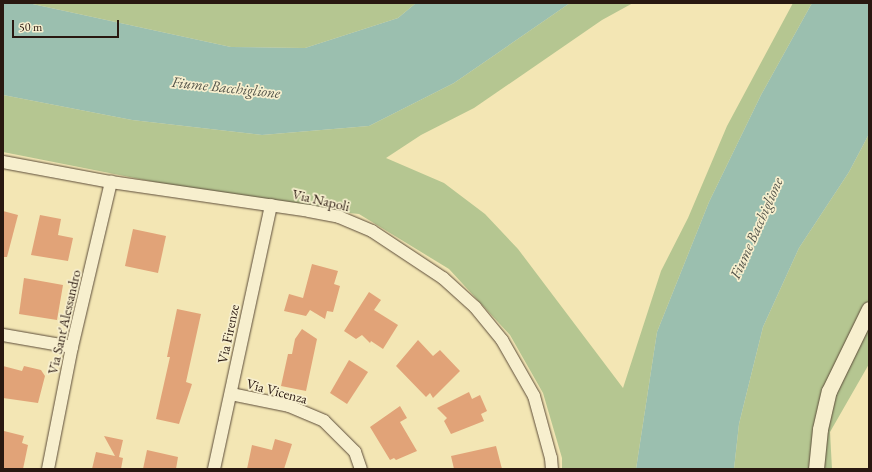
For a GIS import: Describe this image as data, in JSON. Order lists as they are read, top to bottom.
{
  "streets": {
    "street": [
      "Via Napoli",
      "Via Sant'Alessandro",
      "Via Firenze",
      "Via Vicenza"
    ]
  },
  "crossings": [
    ["Via Napoli", "Via Sant'Alessandro"],
    ["Via Napoli", "Via Firenze"],
    ["Via Firenze", "Via Vicenza"]
  ],
  "water": ["Fiume Bacchiglione"],
  "scale_bar": "50 m"
}
